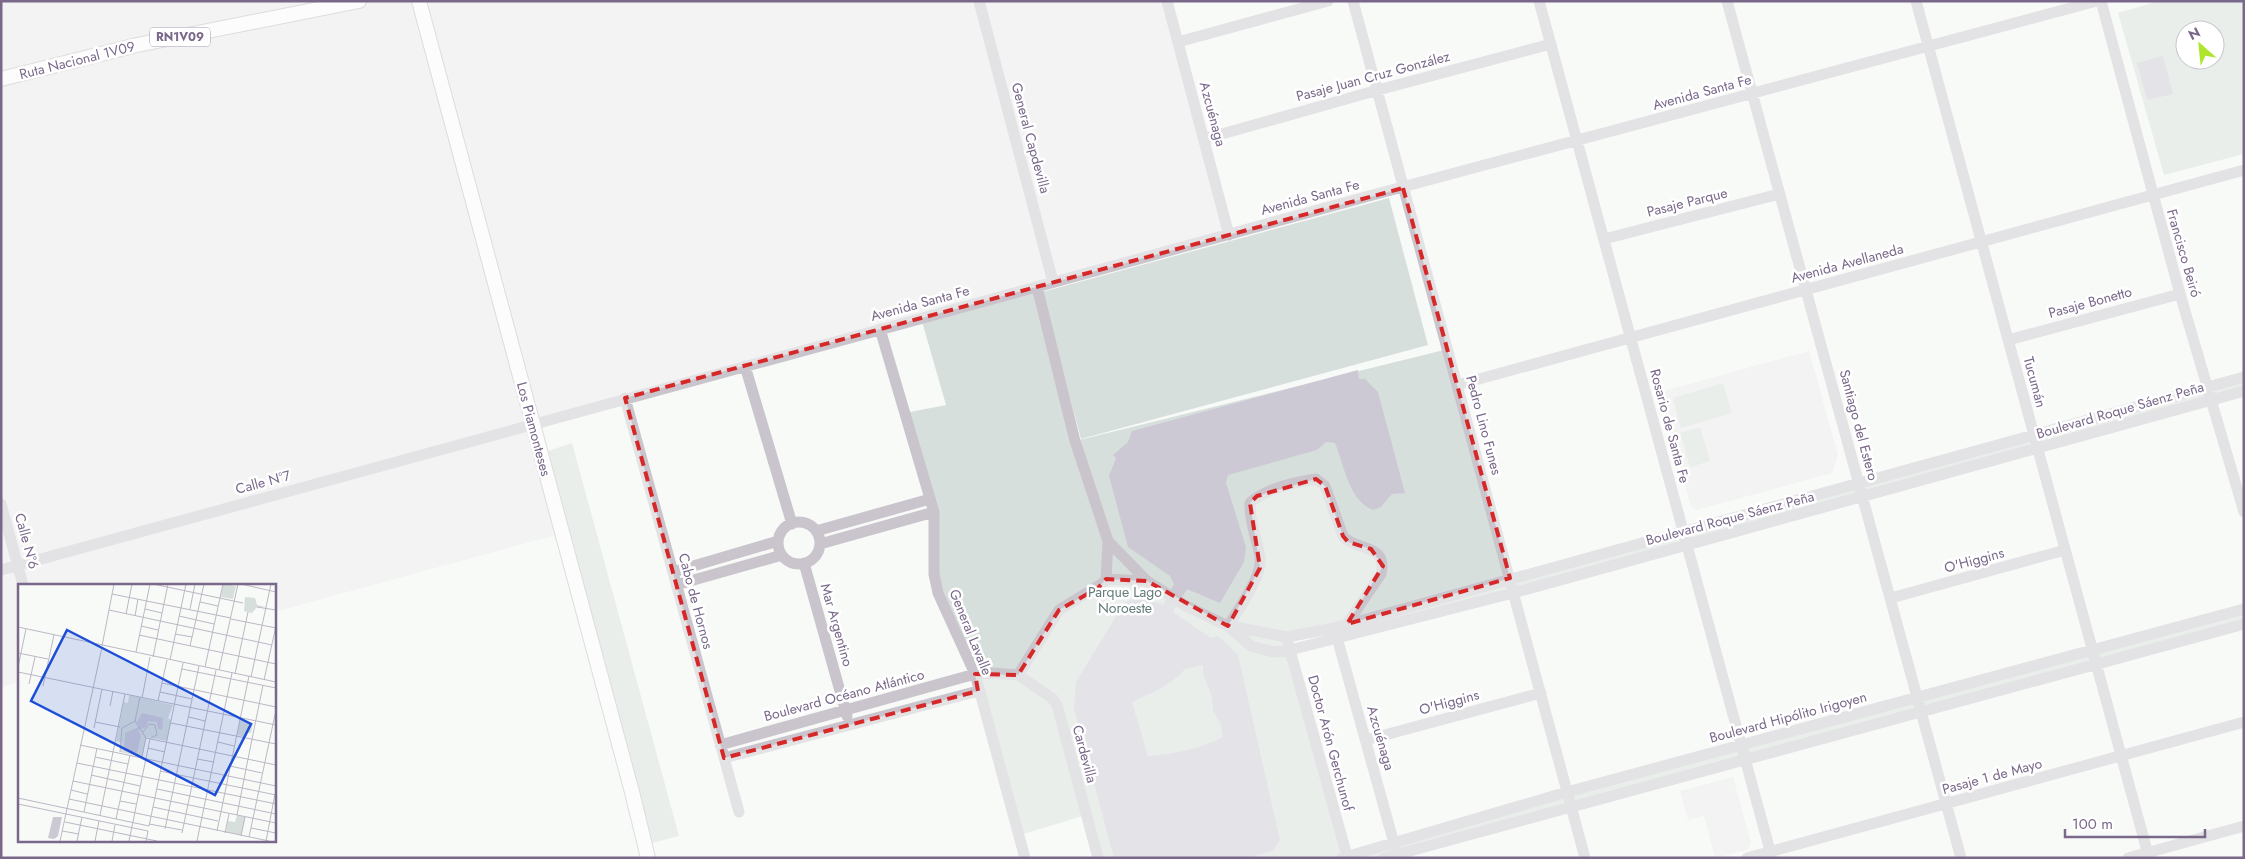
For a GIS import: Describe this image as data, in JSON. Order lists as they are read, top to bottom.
{
  "streets": {
    "main road": ["RN1V09", "Ruta Nacional 1V09", "Los Piamonteses"],
    "street": [
      "Pasaje Juan Cruz González",
      "Avenida Santa Fe",
      "Azcuénaga",
      "General Capdevilla",
      "Pasaje Parque",
      "Francisco Beiró",
      "Avenida Avellaneda",
      "Pasaje Bonetto",
      "Tucumán",
      "Boulevard Roque Sáenz Peña",
      "Pedro Lino Funes",
      "Santiago del Estero",
      "Rosario de Santa Fe",
      "Calle Nº7",
      "Calle Nº6",
      "O'Higgins",
      "Cabo de Hornos",
      "Mar Argentino",
      "General Lavalle",
      "Boulevard Océano Atlántico",
      "Boulevard Hipólito Irigoyen",
      "Doctor Arón Gerchunof",
      "Cardevilla",
      "Pasaje 1 de Mayo"
    ]
  },
  "crossings": [
    ["Pasaje Juan Cruz González", "Azcuénaga"],
    ["Pasaje Juan Cruz González", "Pedro Lino Funes"],
    ["Pasaje Juan Cruz González", "Rosario de Santa Fe"],
    ["Avenida Santa Fe", "Azcuénaga"],
    ["Avenida Santa Fe", "General Capdevilla"],
    ["Avenida Santa Fe", "Tucumán"],
    ["Avenida Santa Fe", "Pedro Lino Funes"],
    ["Avenida Santa Fe", "Santiago del Estero"],
    ["Avenida Santa Fe", "Rosario de Santa Fe"],
    ["Avenida Santa Fe", "Los Piamonteses"],
    ["Avenida Santa Fe", "Calle Nº7"],
    ["Avenida Santa Fe", "Cabo de Hornos"],
    ["Avenida Santa Fe", "General Lavalle"],
    ["Azcuénaga", "Boulevard Roque Sáenz Peña"],
    ["Azcuénaga", "O'Higgins"],
    ["Azcuénaga", "Boulevard Hipólito Irigoyen"],
    ["Pasaje Parque", "Santiago del Estero"],
    ["Pasaje Parque", "Rosario de Santa Fe"],
    ["Francisco Beiró", "Avenida Avellaneda"],
    ["Francisco Beiró", "Pasaje Bonetto"],
    ["Francisco Beiró", "Boulevard Roque Sáenz Peña"],
    ["Avenida Avellaneda", "Tucumán"],
    ["Avenida Avellaneda", "Pedro Lino Funes"],
    ["Avenida Avellaneda", "Santiago del Estero"],
    ["Avenida Avellaneda", "Rosario de Santa Fe"],
    ["Pasaje Bonetto", "Tucumán"],
    ["Tucumán", "Boulevard Roque Sáenz Peña"],
    ["Tucumán", "O'Higgins"],
    ["Tucumán", "Boulevard Hipólito Irigoyen"],
    ["Tucumán", "Pasaje 1 de Mayo"],
    ["Boulevard Roque Sáenz Peña", "Pedro Lino Funes"],
    ["Boulevard Roque Sáenz Peña", "Santiago del Estero"],
    ["Boulevard Roque Sáenz Peña", "Rosario de Santa Fe"],
    ["Boulevard Roque Sáenz Peña", "Doctor Arón Gerchunof"],
    ["Pedro Lino Funes", "O'Higgins"],
    ["Pedro Lino Funes", "Boulevard Hipólito Irigoyen"],
    ["Santiago del Estero", "O'Higgins"],
    ["Santiago del Estero", "Boulevard Hipólito Irigoyen"],
    ["Santiago del Estero", "Pasaje 1 de Mayo"],
    ["Rosario de Santa Fe", "Boulevard Hipólito Irigoyen"],
    ["Rosario de Santa Fe", "Pasaje 1 de Mayo"],
    ["Los Piamonteses", "Calle Nº7"],
    ["Calle Nº7", "Calle Nº6"],
    ["Cabo de Hornos", "Boulevard Océano Atlántico"],
    ["Mar Argentino", "Boulevard Océano Atlántico"],
    ["General Lavalle", "Boulevard Océano Atlántico"],
    ["Boulevard Océano Atlántico", "Cardevilla"],
    ["Boulevard Hipólito Irigoyen", "Doctor Arón Gerchunof"]
  ],
  "parks": ["Parque Lago Noroeste"],
  "scale_bar": "100 m",
  "north": "top left"
}
